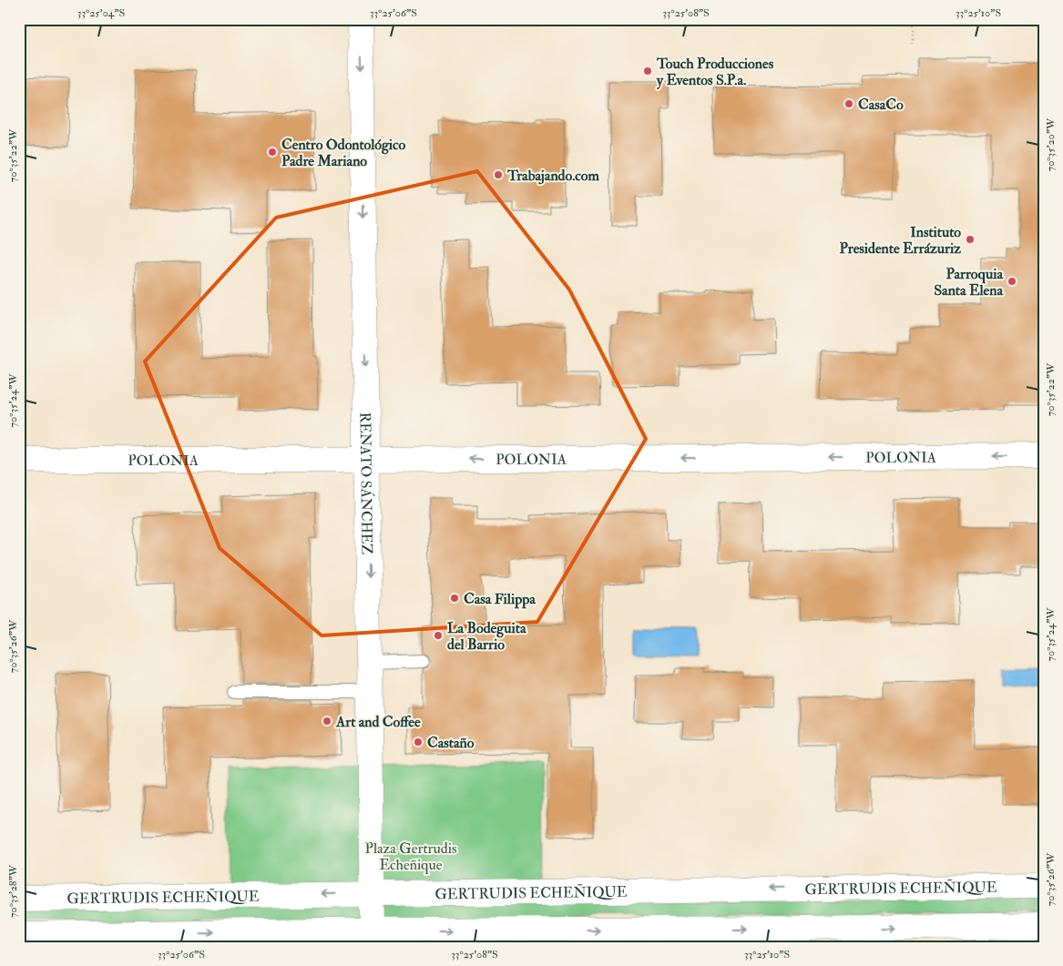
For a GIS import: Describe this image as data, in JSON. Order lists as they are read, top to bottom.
{
  "streets": {
    "street": ["POLONIA", "RENATO SÁNCHEZ", "GERTRUDIS ECHEÑIQUE"]
  },
  "crossings": [
    ["POLONIA", "RENATO SÁNCHEZ"],
    ["RENATO SÁNCHEZ", "GERTRUDIS ECHEÑIQUE"]
  ],
  "one_way": ["POLONIA", "RENATO SÁNCHEZ"],
  "parks": ["Plaza Gertrudis Echeñique"],
  "places": [
    "Touch Producciones y Eventos S.P.a.",
    "CasaCo",
    "Centro Odontológico Padre Mariano",
    "Trabajando.com",
    "Instituto Presidente Errázuriz",
    "Parroquia Santa Elena",
    "Casa Filippa",
    "La Bodeguita del Barrio",
    "Art and Coffee",
    "Castaño"
  ],
  "coordinates": [
    "33°25'04\"S",
    "33°25'06\"S",
    "33°25'08\"S",
    "33°25'10\"S",
    "70°35'20\"W",
    "70°35'22\"W",
    "70°35'24\"W",
    "70°35'26\"W",
    "70°35'28\"W"
  ]
}
